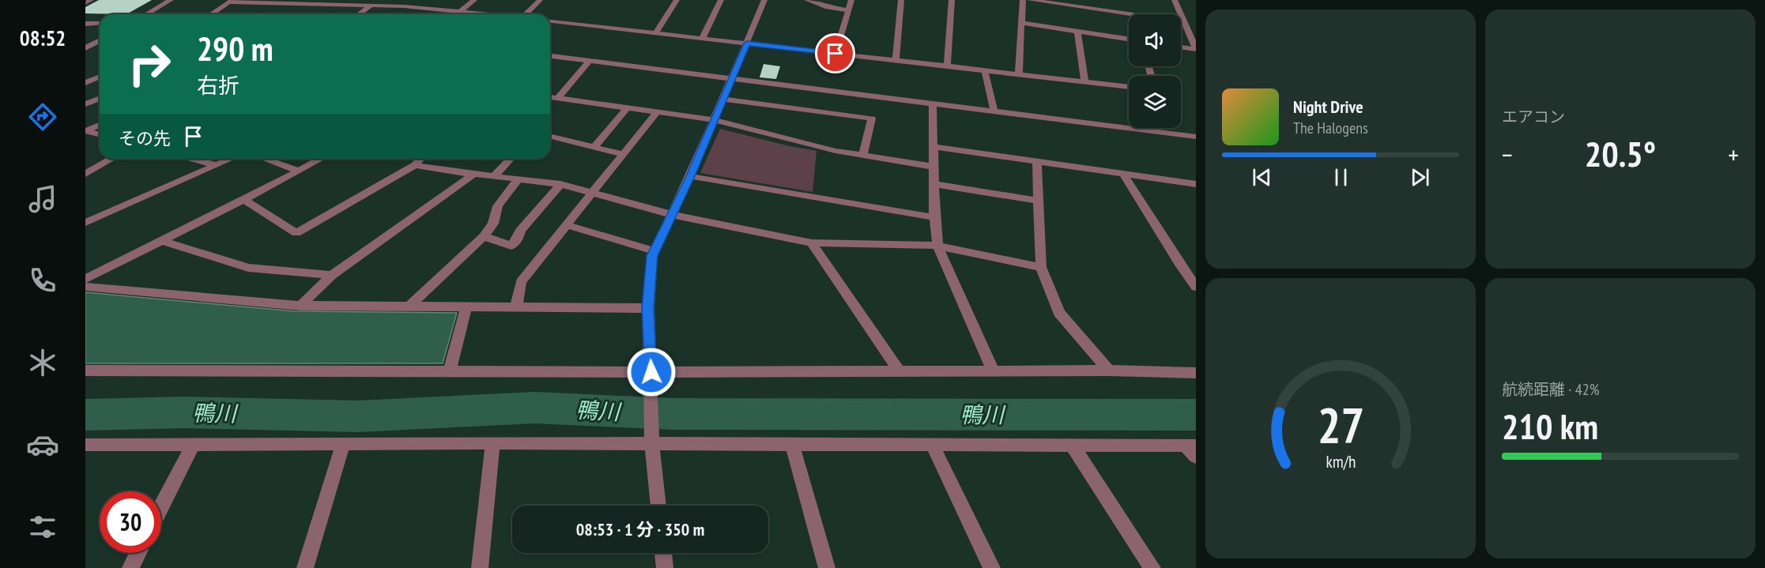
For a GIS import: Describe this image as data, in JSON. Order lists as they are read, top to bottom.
{
  "water": ["鴨川"],
  "page": {
    "tabs": "08:52",
    "tile": [
      "エアコン",
      ["航続距離 · 42%", "210 km"]
    ],
    "turn": ["290 m", "右折"],
    "song": ["Night Drive", "The Halogens"],
    "then": "その先",
    "heat": ["−", "20.5°", "+"],
    "limit": "30",
    "trip": "08:53 · 1 分 · 350 m",
    "gauge": ["27", "km/h"]
  }
}
